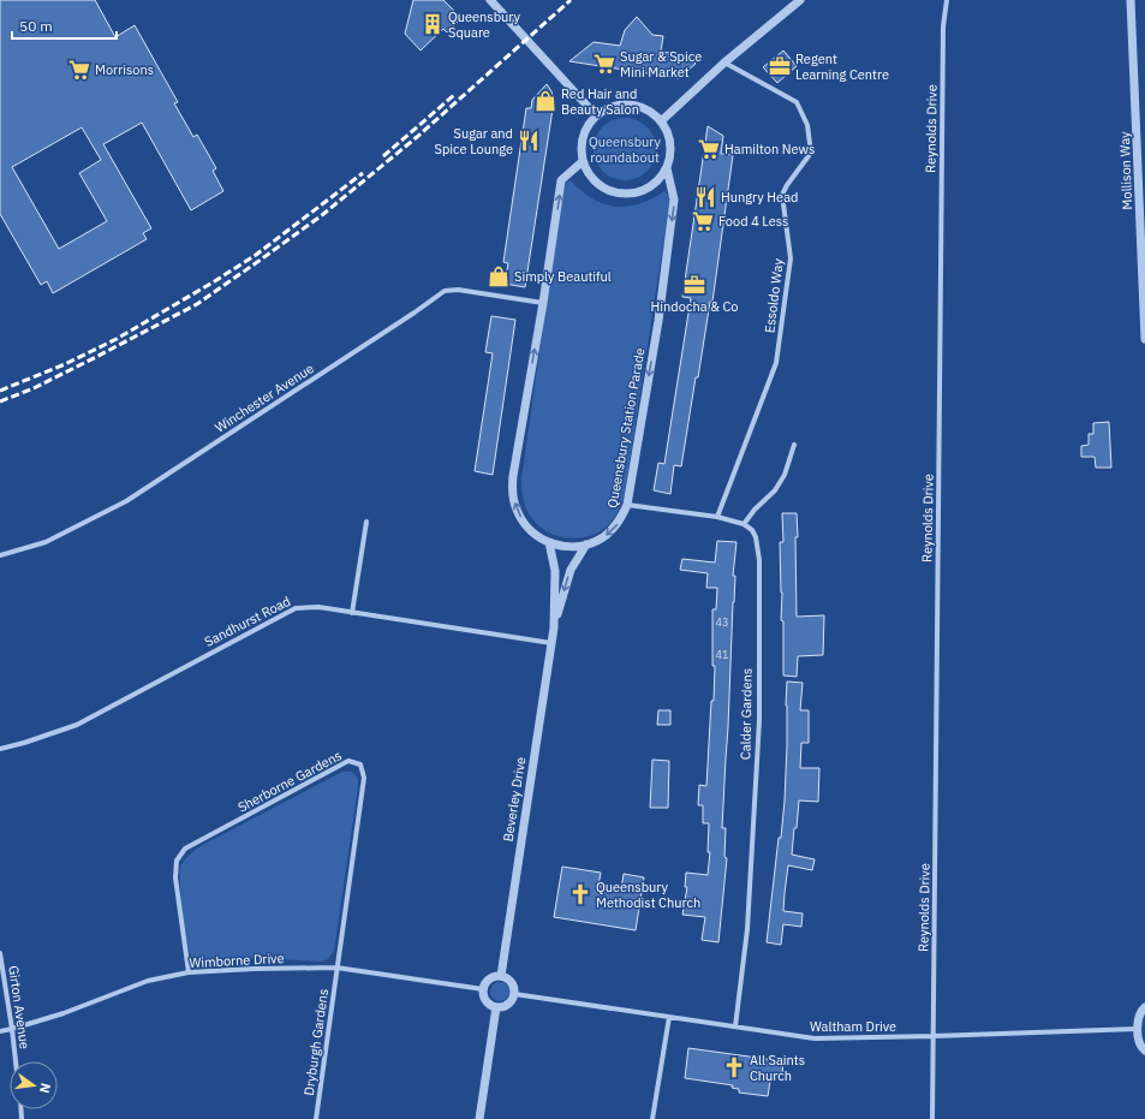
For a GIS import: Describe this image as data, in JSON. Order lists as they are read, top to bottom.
{
  "streets": {
    "street": [
      "Reynolds Drive",
      "Mollison Way",
      "Essoldo Way",
      "Winchester Avenue",
      "Queensbury Station Parade",
      "Sandhurst Road",
      "Calder Gardens",
      "Sherborne Gardens",
      "Beverley Drive",
      "Wimborne Drive",
      "Girton Avenue",
      "Waltham Drive",
      "Dryburgh Gardens"
    ]
  },
  "crossings": [
    ["Reynolds Drive", "Waltham Drive"],
    ["Winchester Avenue", "Queensbury Station Parade"],
    ["Queensbury Station Parade", "Beverley Drive"],
    ["Sandhurst Road", "Beverley Drive"],
    ["Calder Gardens", "Waltham Drive"],
    ["Sherborne Gardens", "Wimborne Drive"],
    ["Sherborne Gardens", "Dryburgh Gardens"],
    ["Beverley Drive", "Wimborne Drive"],
    ["Beverley Drive", "Waltham Drive"],
    ["Wimborne Drive", "Girton Avenue"],
    ["Wimborne Drive", "Waltham Drive"],
    ["Wimborne Drive", "Dryburgh Gardens"]
  ],
  "parks": ["Queensbury roundabout"],
  "places": {
    "building": ["Queensbury Square"],
    "supermarket": [
      "Sugar & Spice Mini Market",
      "Morrisons",
      "Hamilton News",
      "Food 4 Less"
    ],
    "office": ["Regent Learning Centre", "Hindocha & Co"],
    "shop": ["Red Hair and Beauty Salon", "Simply Beautiful"],
    "restaurant": ["Sugar and Spice Lounge", "Hungry Head"],
    "church": ["Queensbury Methodist Church", "All Saints Church"]
  },
  "house_numbers": ["43", "41"],
  "scale_bar": "50 m",
  "north": "right"
}
